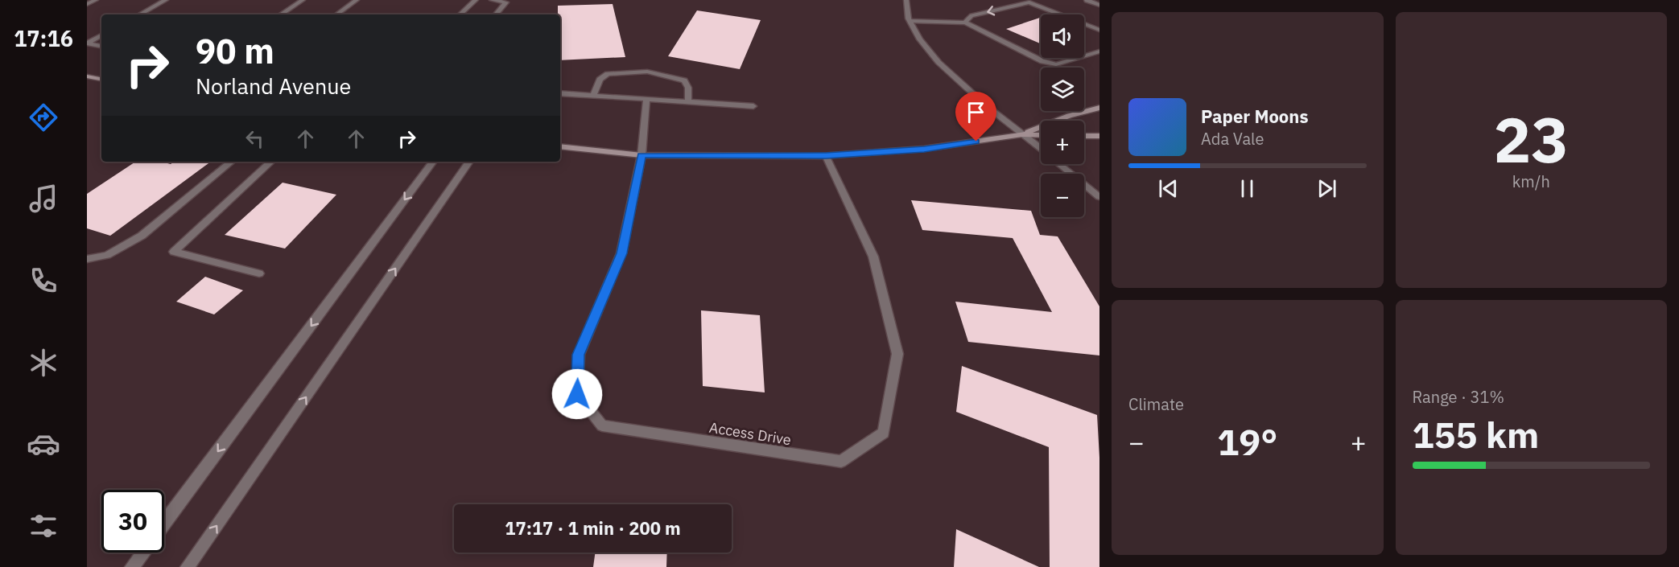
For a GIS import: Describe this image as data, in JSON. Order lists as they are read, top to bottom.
{
  "streets": {
    "street": ["Access Drive"]
  },
  "page": {
    "tabs": "17:16",
    "tile": [
      ["23", "km/h"],
      "Climate",
      ["Range · 31%", "155 km"]
    ],
    "map_buttons": ["+", "−"],
    "turn": ["90 m", "Norland Avenue"],
    "song": ["Paper Moons", "Ada Vale"],
    "heat": ["−", "19°", "+"],
    "limit": "30",
    "trip": "17:17 · 1 min · 200 m"
  }
}
